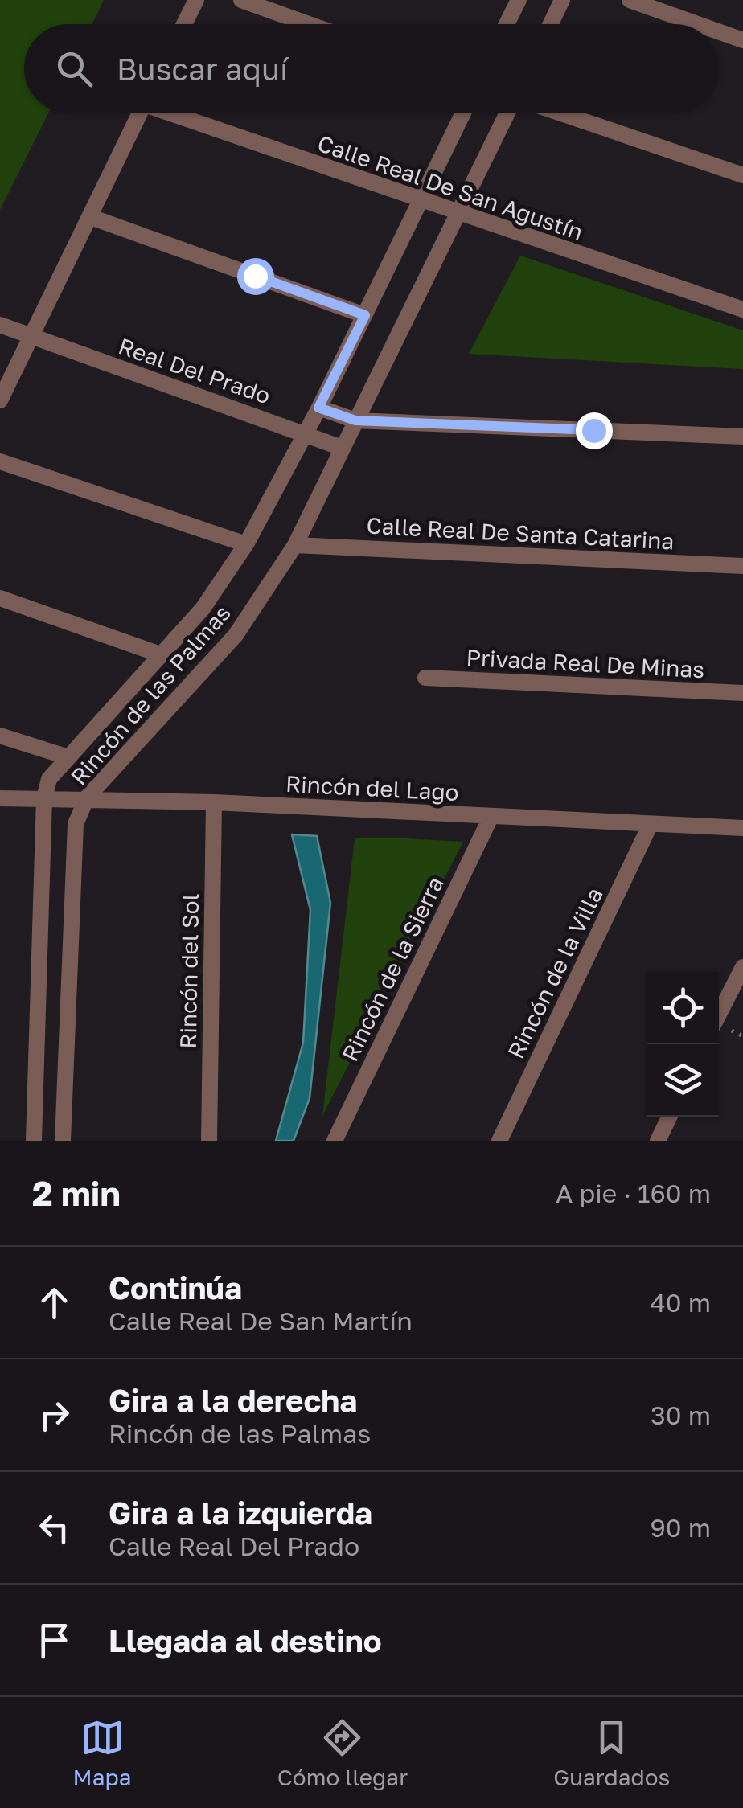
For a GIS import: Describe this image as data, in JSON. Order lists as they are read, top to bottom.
{
  "streets": {
    "street": [
      "Calle Real De San Agustín",
      "Real Del Prado",
      "Calle Real De Santa Catarina",
      "Privada Real De Minas",
      "Rincón de las Palmas",
      "Rincón del Lago",
      "Rincón de la Sierra",
      "Rincón del Sol",
      "Rincón de la Villa"
    ]
  },
  "crossings": [
    ["Calle Real De San Agustín", "Rincón de las Palmas"],
    ["Real Del Prado", "Rincón de las Palmas"],
    ["Calle Real De Santa Catarina", "Rincón de las Palmas"],
    ["Rincón de las Palmas", "Rincón del Lago"],
    ["Rincón del Lago", "Rincón de la Sierra"],
    ["Rincón del Lago", "Rincón del Sol"],
    ["Rincón del Lago", "Rincón de la Villa"]
  ],
  "page": {
    "search": "Buscar aquí",
    "heading": ["2 min", "A pie · 160 m"],
    "list": [
      ["Continúa", "Calle Real De San Martín", "40 m"],
      ["Gira a la derecha", "Rincón de las Palmas", "30 m"],
      ["Gira a la izquierda", "Calle Real Del Prado", "90 m"],
      "Llegada al destino"
    ],
    "nav": ["Mapa", "Cómo llegar", "Guardados"]
  }
}
